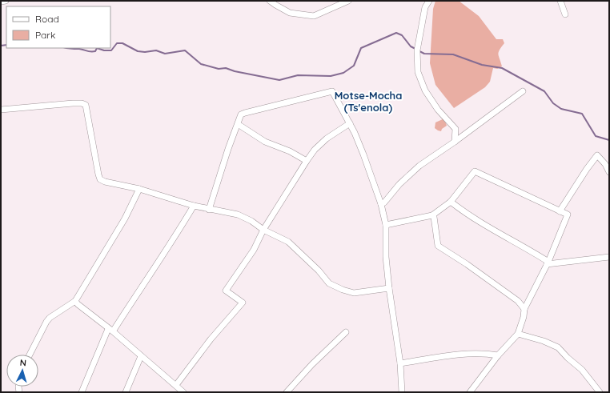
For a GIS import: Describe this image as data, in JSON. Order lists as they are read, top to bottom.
{
  "districts": ["Motse-Mocha (Ts'enola)"],
  "legend": ["Road", "Park"],
  "north": "top"
}
